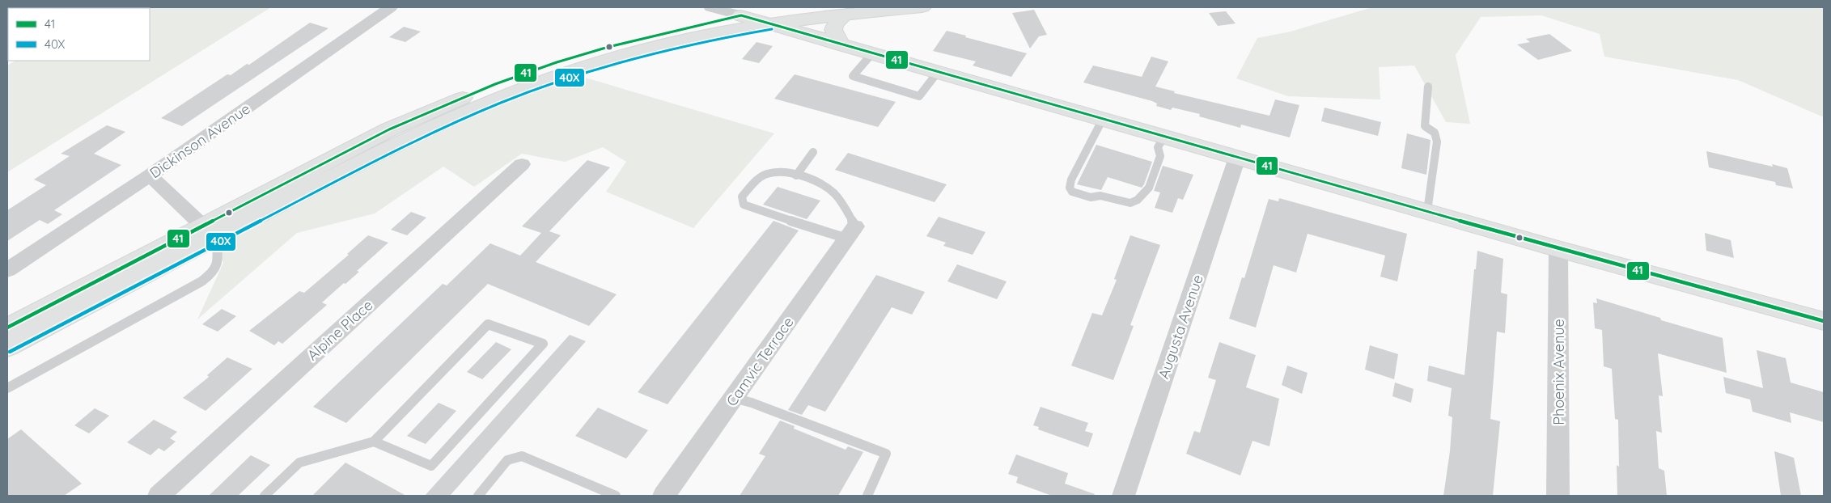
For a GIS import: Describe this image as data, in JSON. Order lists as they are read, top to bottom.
{
  "streets": {
    "street": [
      "Dickinson Avenue",
      "Augusta Avenue",
      "Alpine Place",
      "Camvic Terrace",
      "Phoenix Avenue"
    ]
  },
  "lines": ["transit line 41", "transit line 40X"],
  "legend": ["41", "40X"]
}
